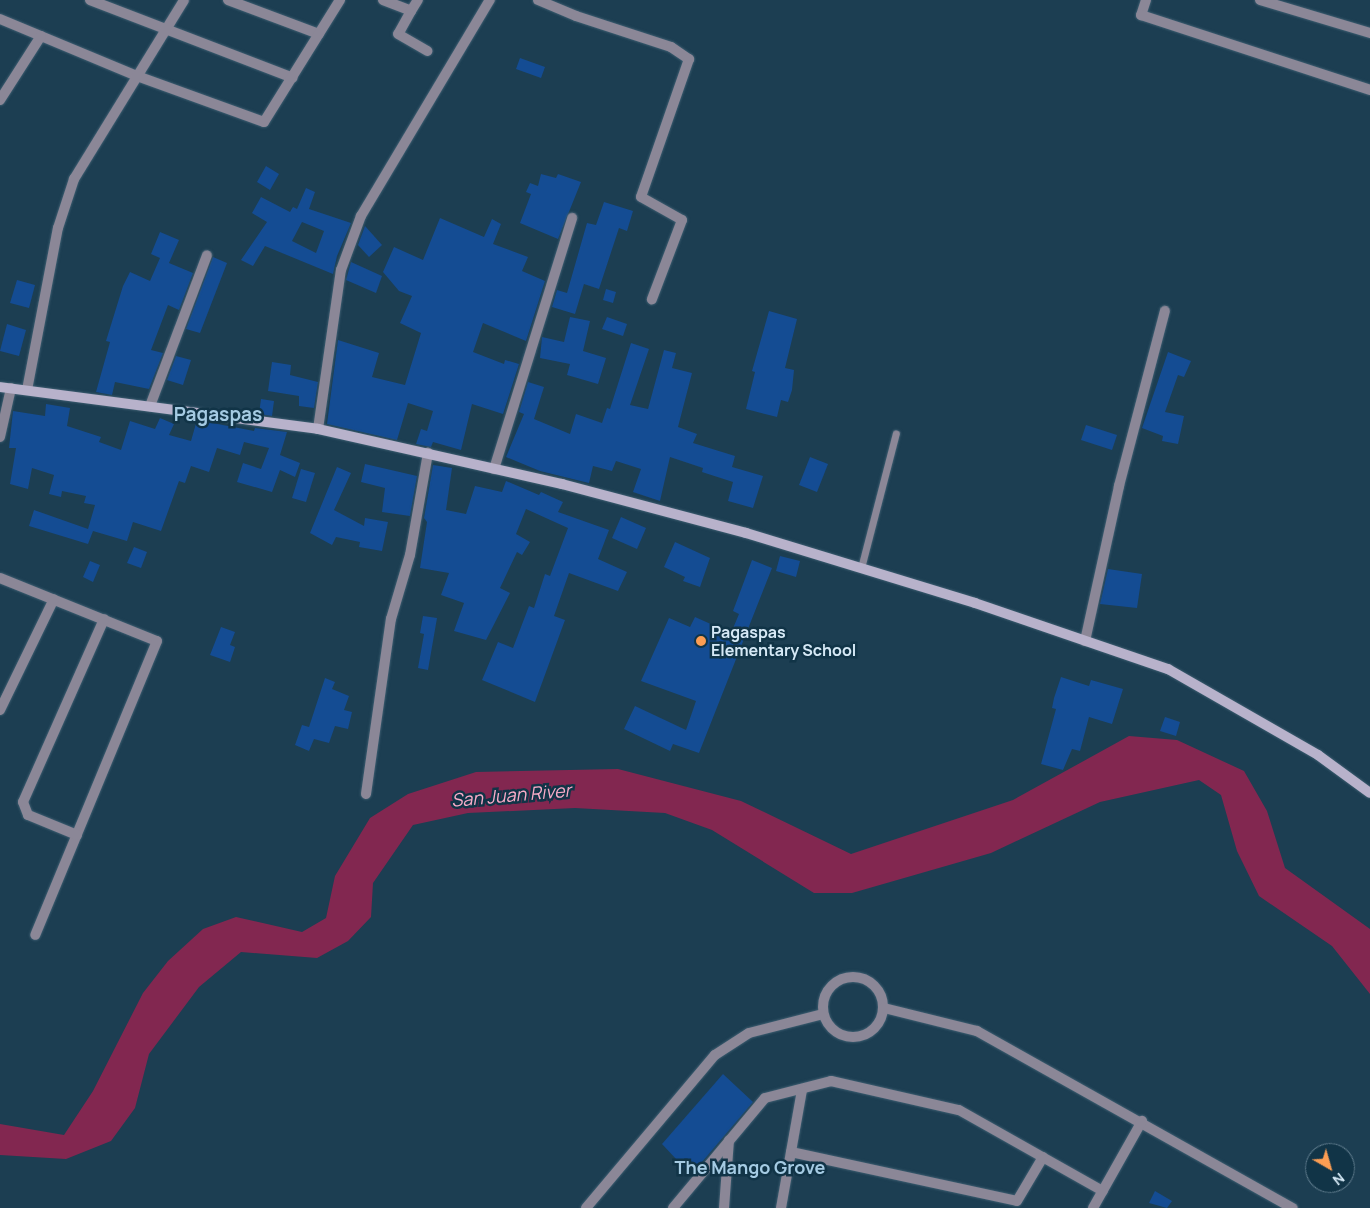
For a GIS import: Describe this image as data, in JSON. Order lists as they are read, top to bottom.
{
  "districts": ["Pagaspas", "The Mango Grove"],
  "water": ["San Juan River"],
  "places": ["Pagaspas Elementary School"],
  "north": "bottom right"
}
